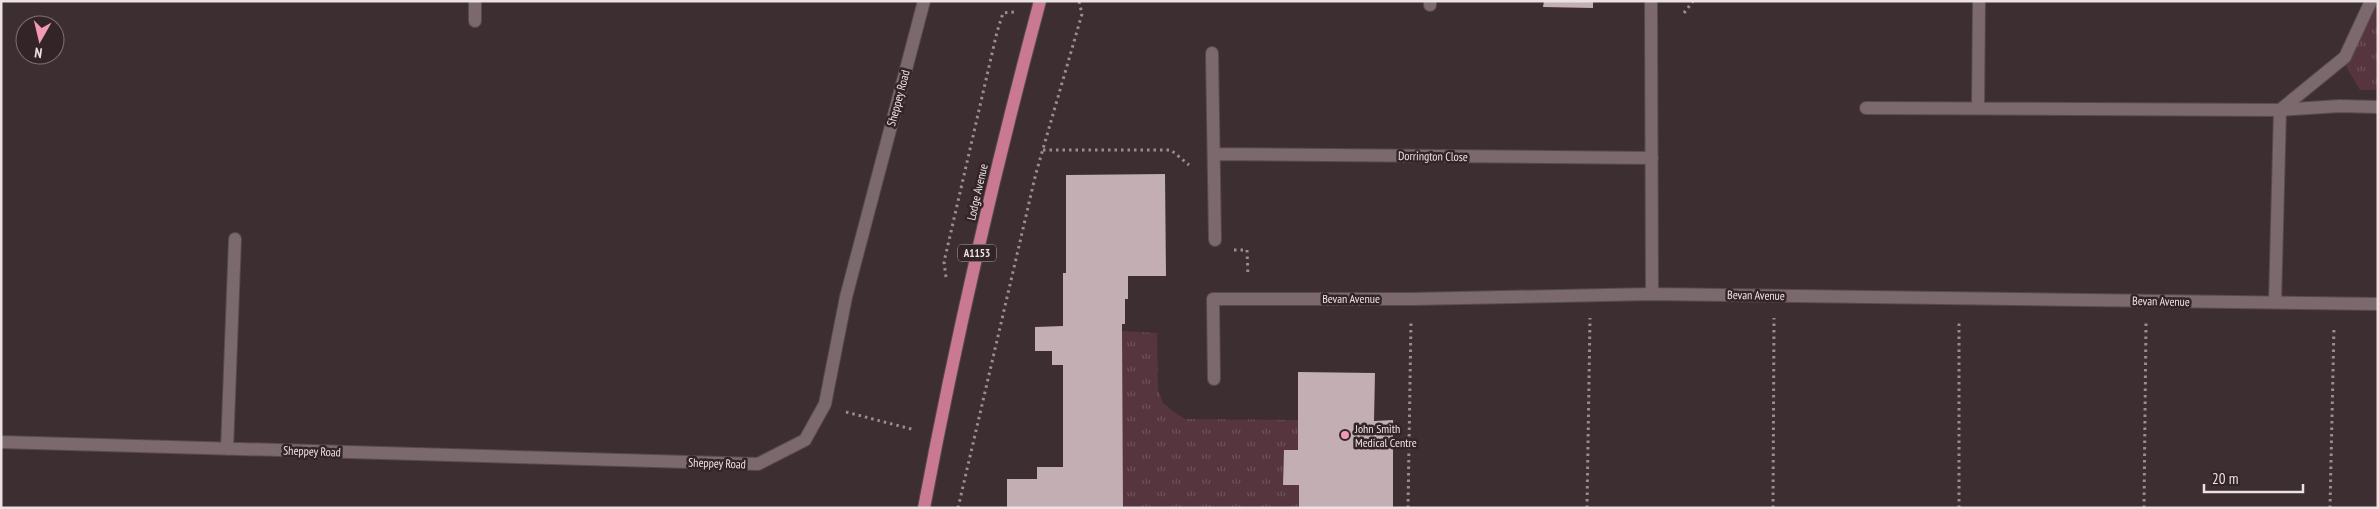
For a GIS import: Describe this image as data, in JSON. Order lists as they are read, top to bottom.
{
  "streets": {
    "main road": ["Lodge Avenue", "A1153"],
    "street": ["Sheppey Road", "Dorrington Close", "Bevan Avenue"]
  },
  "places": ["John Smith Medical Centre"],
  "scale_bar": "20 m",
  "north": "bottom"
}
